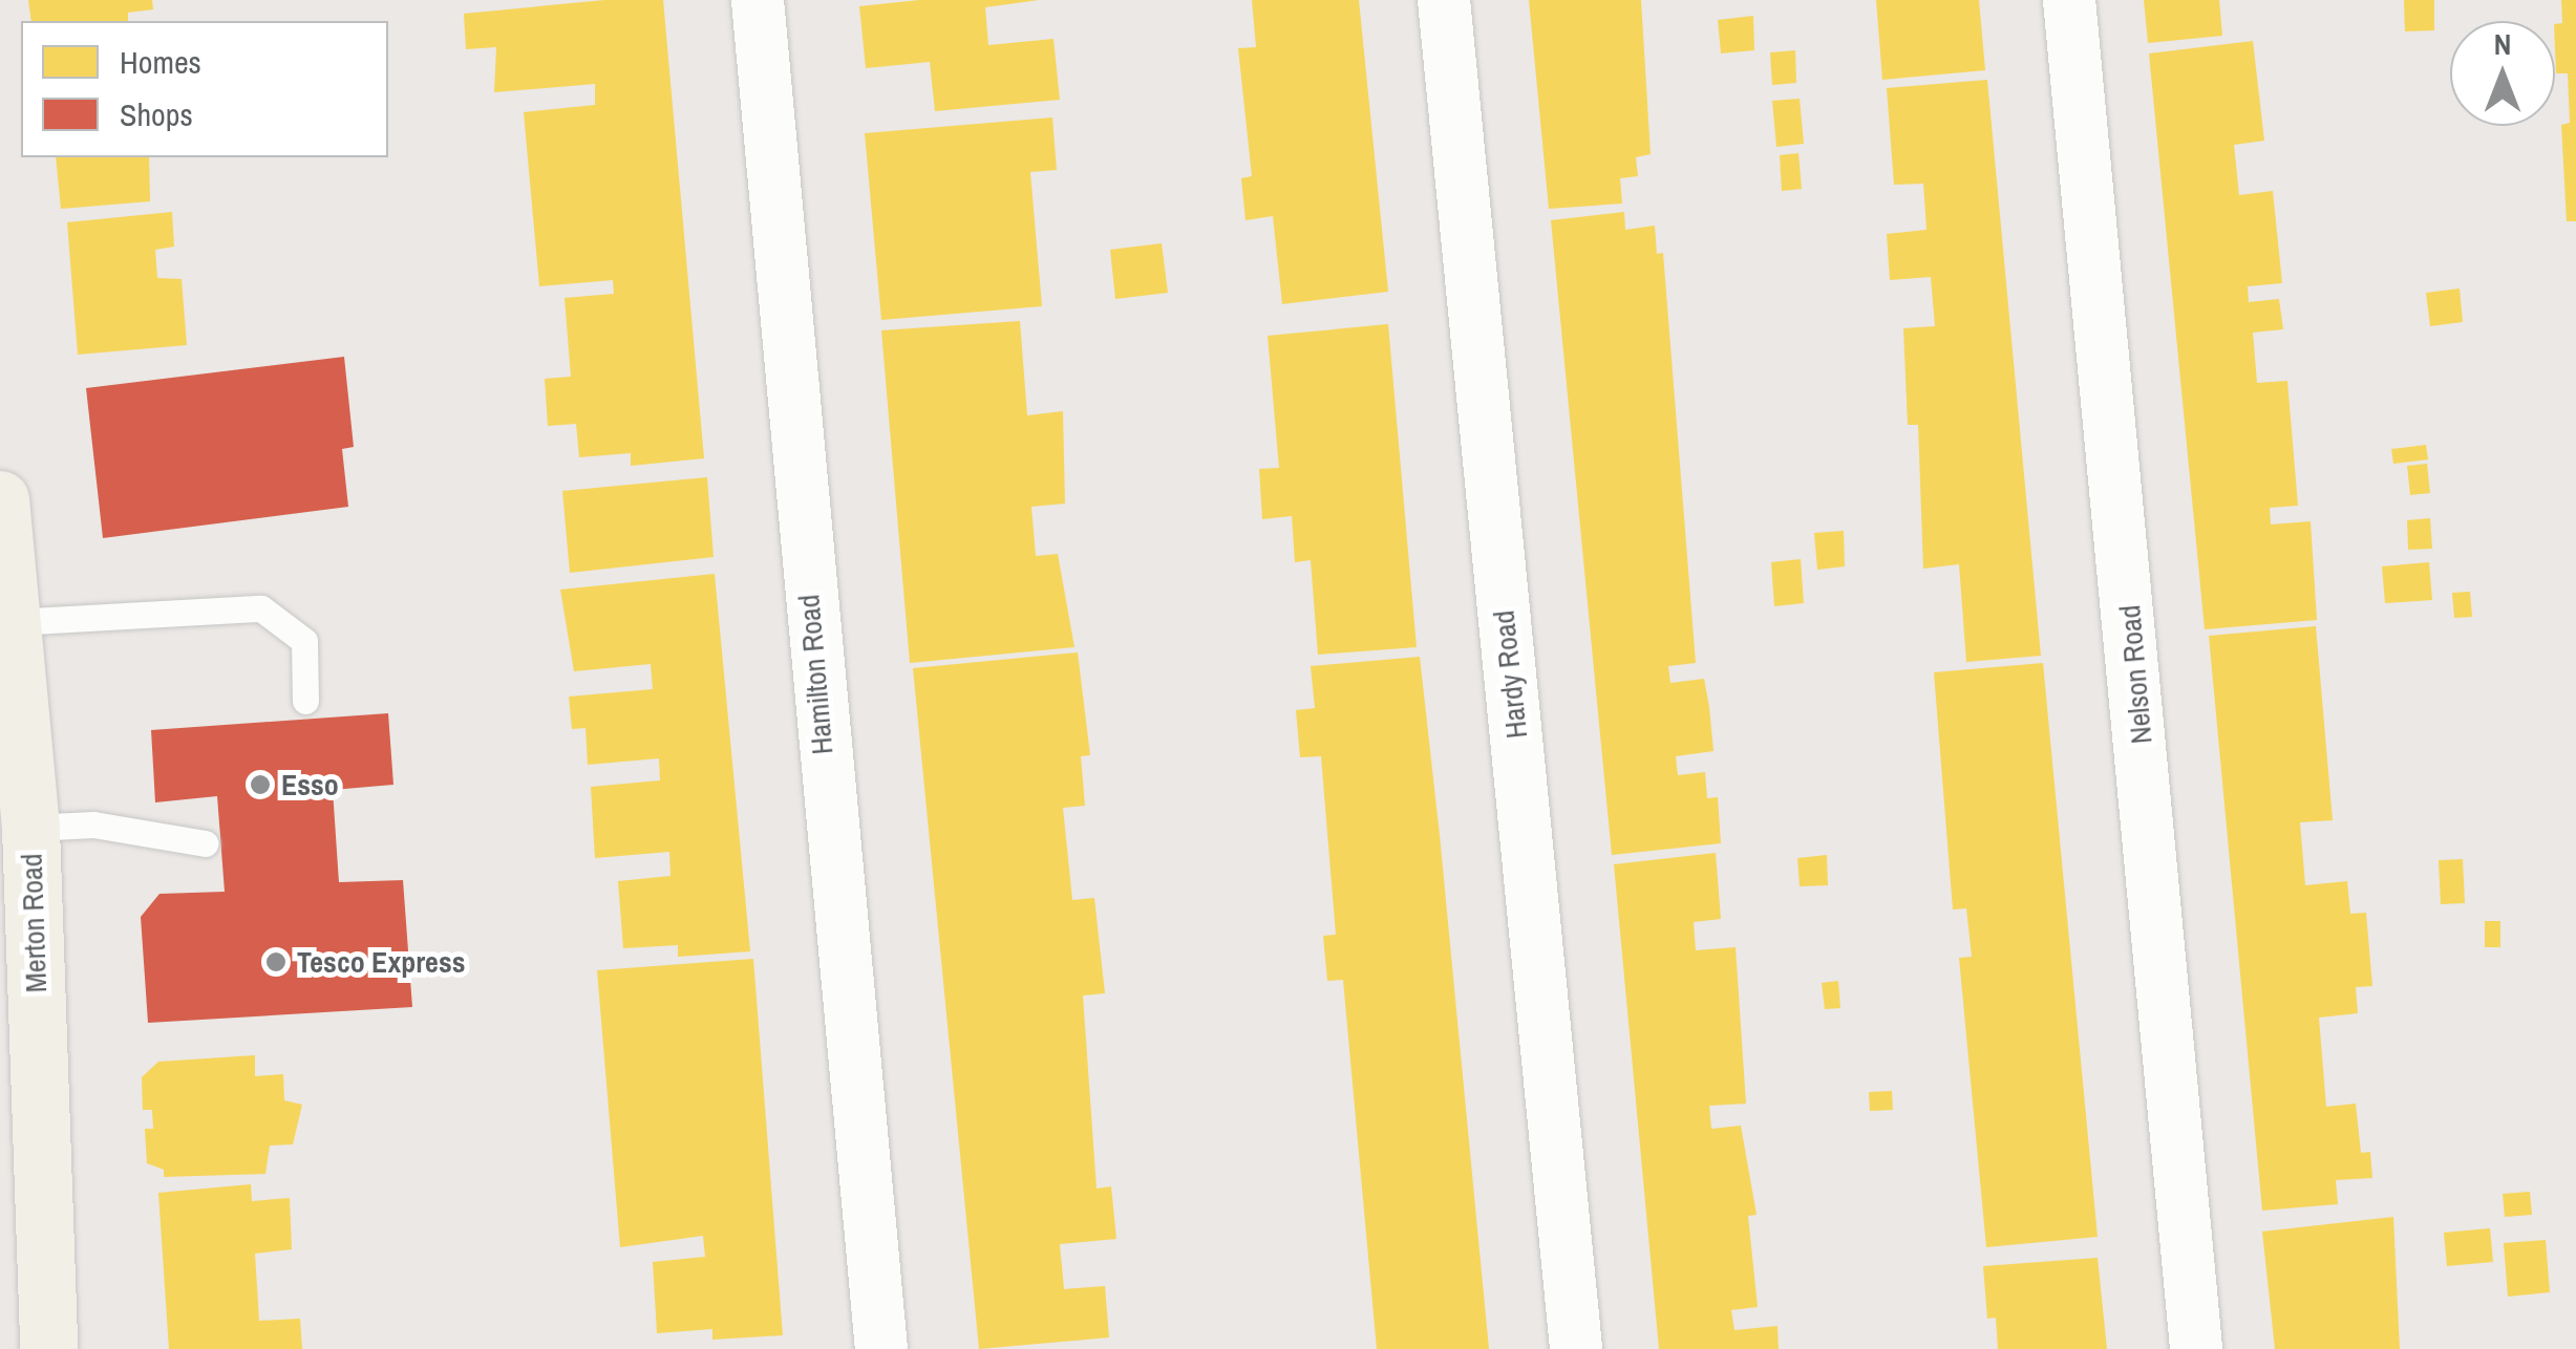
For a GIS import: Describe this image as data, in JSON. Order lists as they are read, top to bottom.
{
  "streets": {
    "main road": ["Merton Road"],
    "street": ["Hamilton Road", "Hardy Road", "Nelson Road"]
  },
  "places": ["Esso", "Tesco Express"],
  "legend": ["Homes", "Shops"],
  "north": "top"
}
